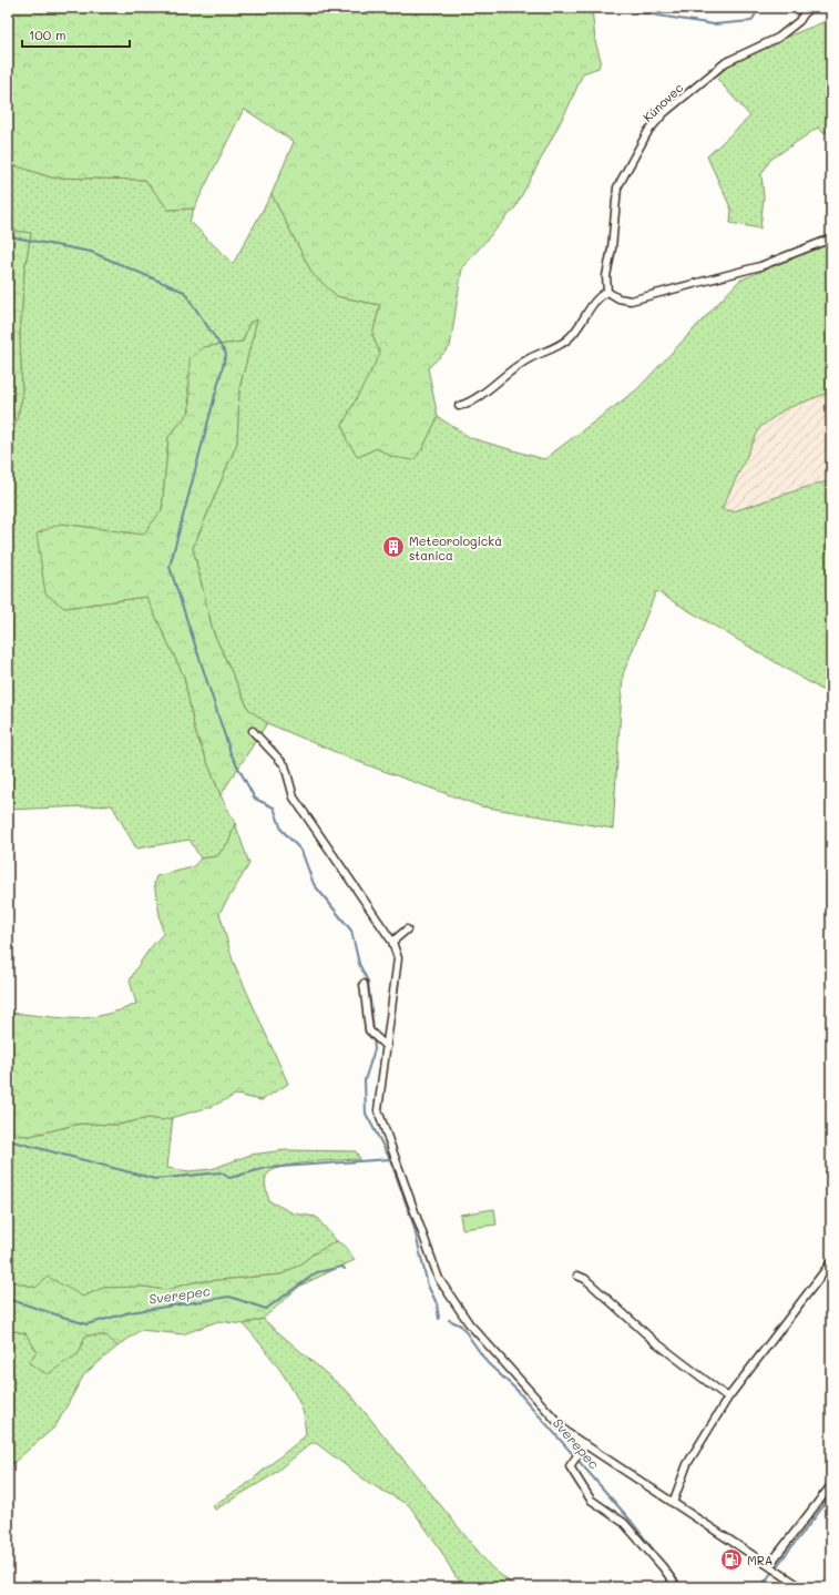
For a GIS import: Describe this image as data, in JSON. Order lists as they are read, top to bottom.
{
  "streets": {
    "street": ["Kúnovec"]
  },
  "water": ["Sverepec"],
  "places": {
    "building": ["Meteorologická stanica"],
    "fuel station": ["MRA"]
  },
  "scale_bar": "100 m"
}
